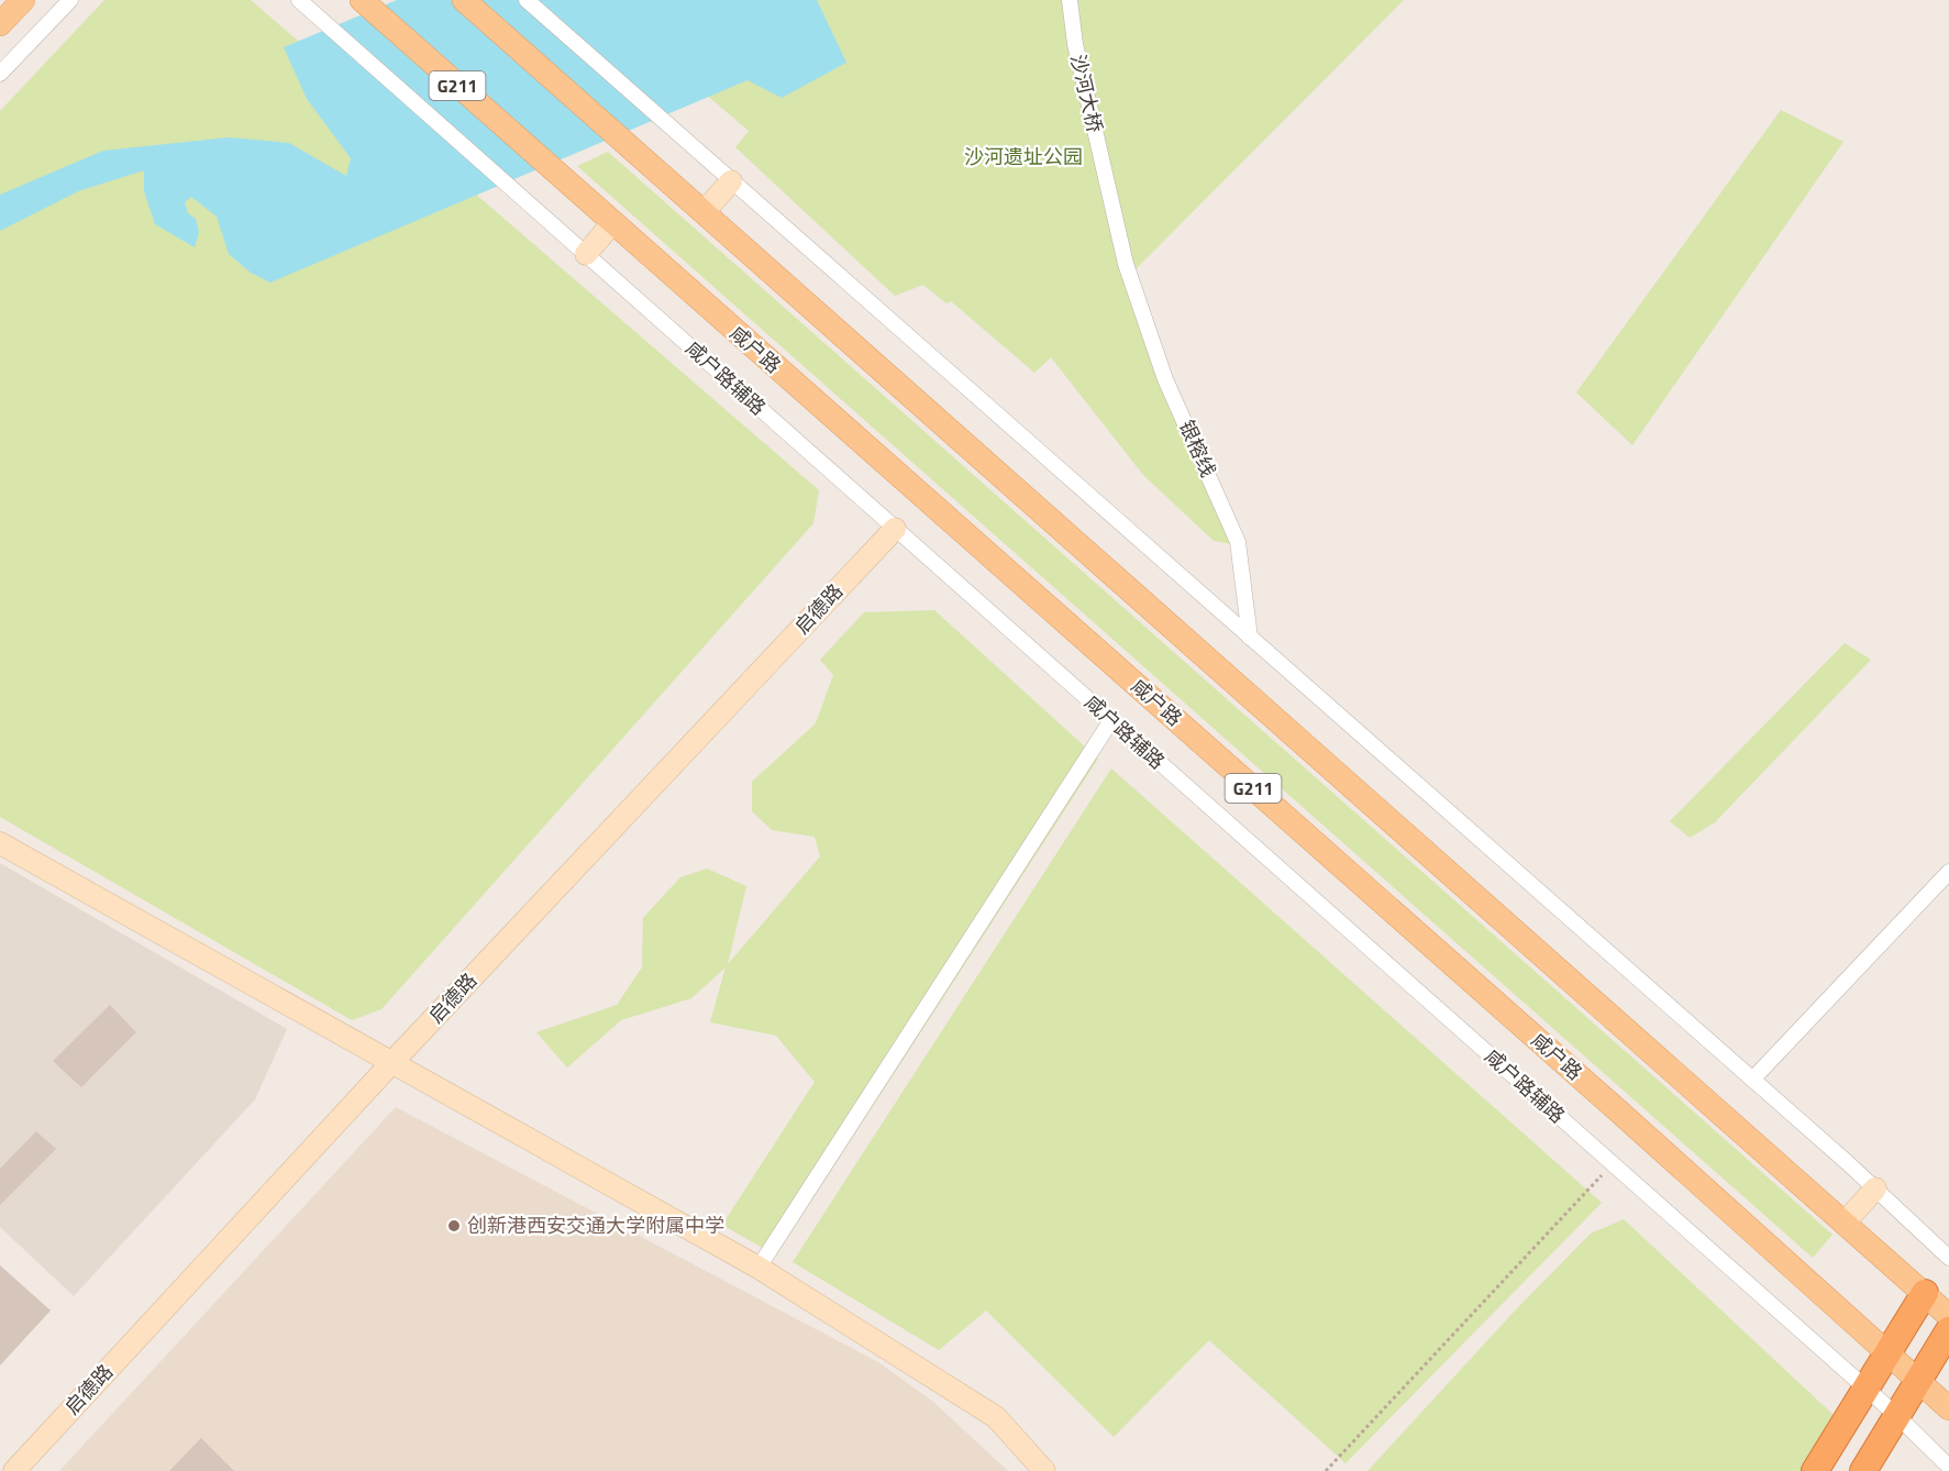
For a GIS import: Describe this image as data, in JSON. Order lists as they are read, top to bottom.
{
  "streets": {
    "main road": ["G211", "咸户路"],
    "street": [
      "沙河大桥",
      "咸户路辅路",
      "银榕线",
      "启德路"
    ]
  },
  "crossings": [
    ["沙河大桥", "银榕线"],
    ["咸户路辅路", "启德路"]
  ],
  "parks": ["沙河遗址公园"],
  "places": ["创新港西安交通大学附属中学"]
}
